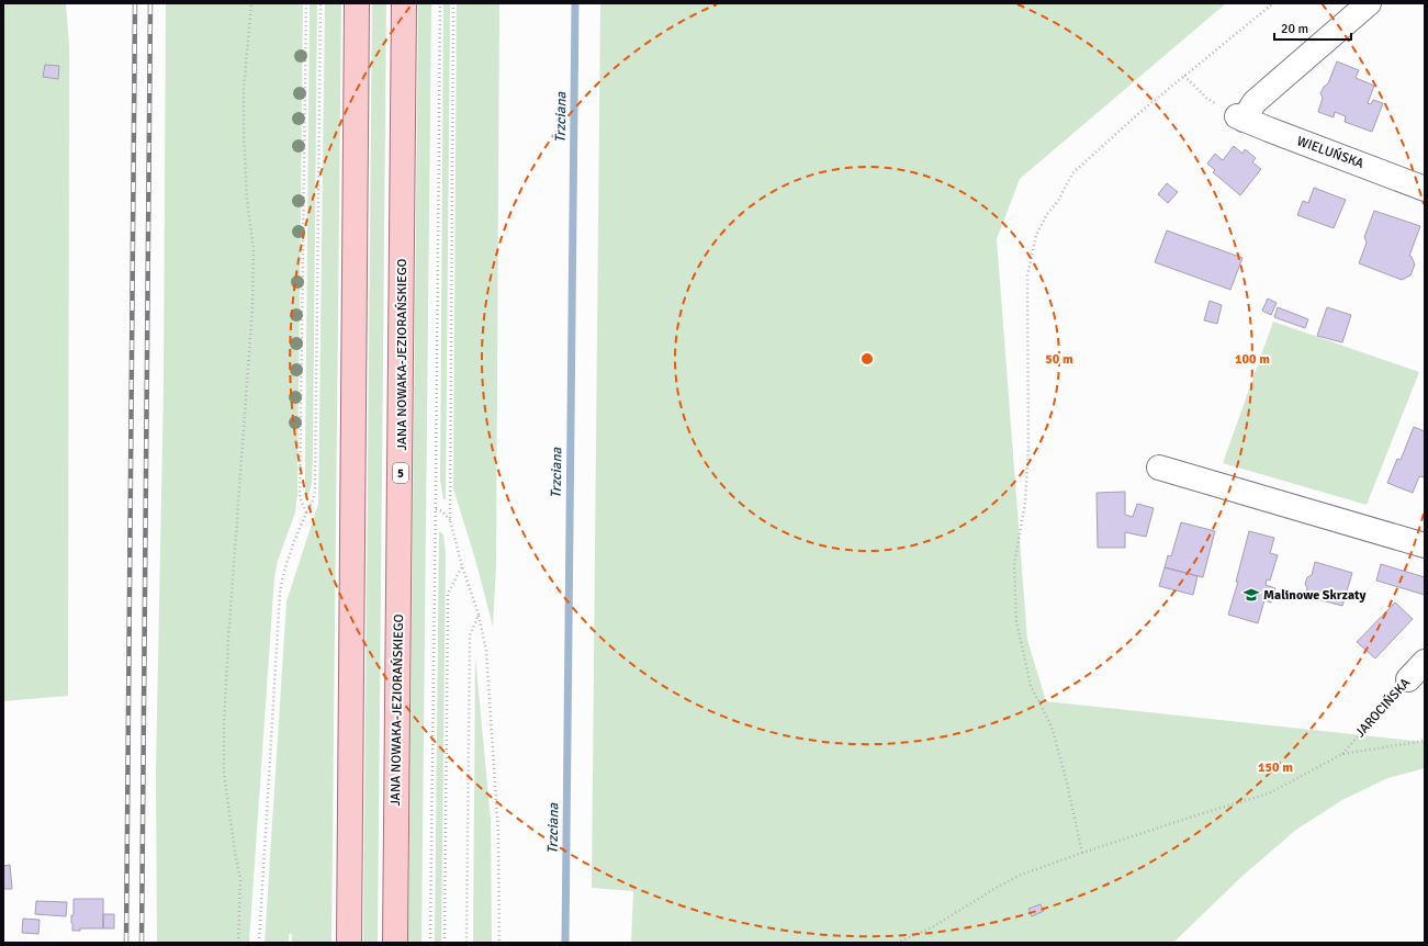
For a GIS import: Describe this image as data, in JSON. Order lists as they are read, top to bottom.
{
  "streets": {
    "main road": ["JANA NOWAKA-JEZIORAŃSKIEGO", "5"],
    "street": ["WIELUŃSKA", "JAROCIŃSKA"]
  },
  "water": ["Trzciana"],
  "places": {
    "school or university": ["Malinowe Skrzaty"]
  },
  "scale_bar": "20 m",
  "rings": ["50 m", "100 m", "150 m"]
}
